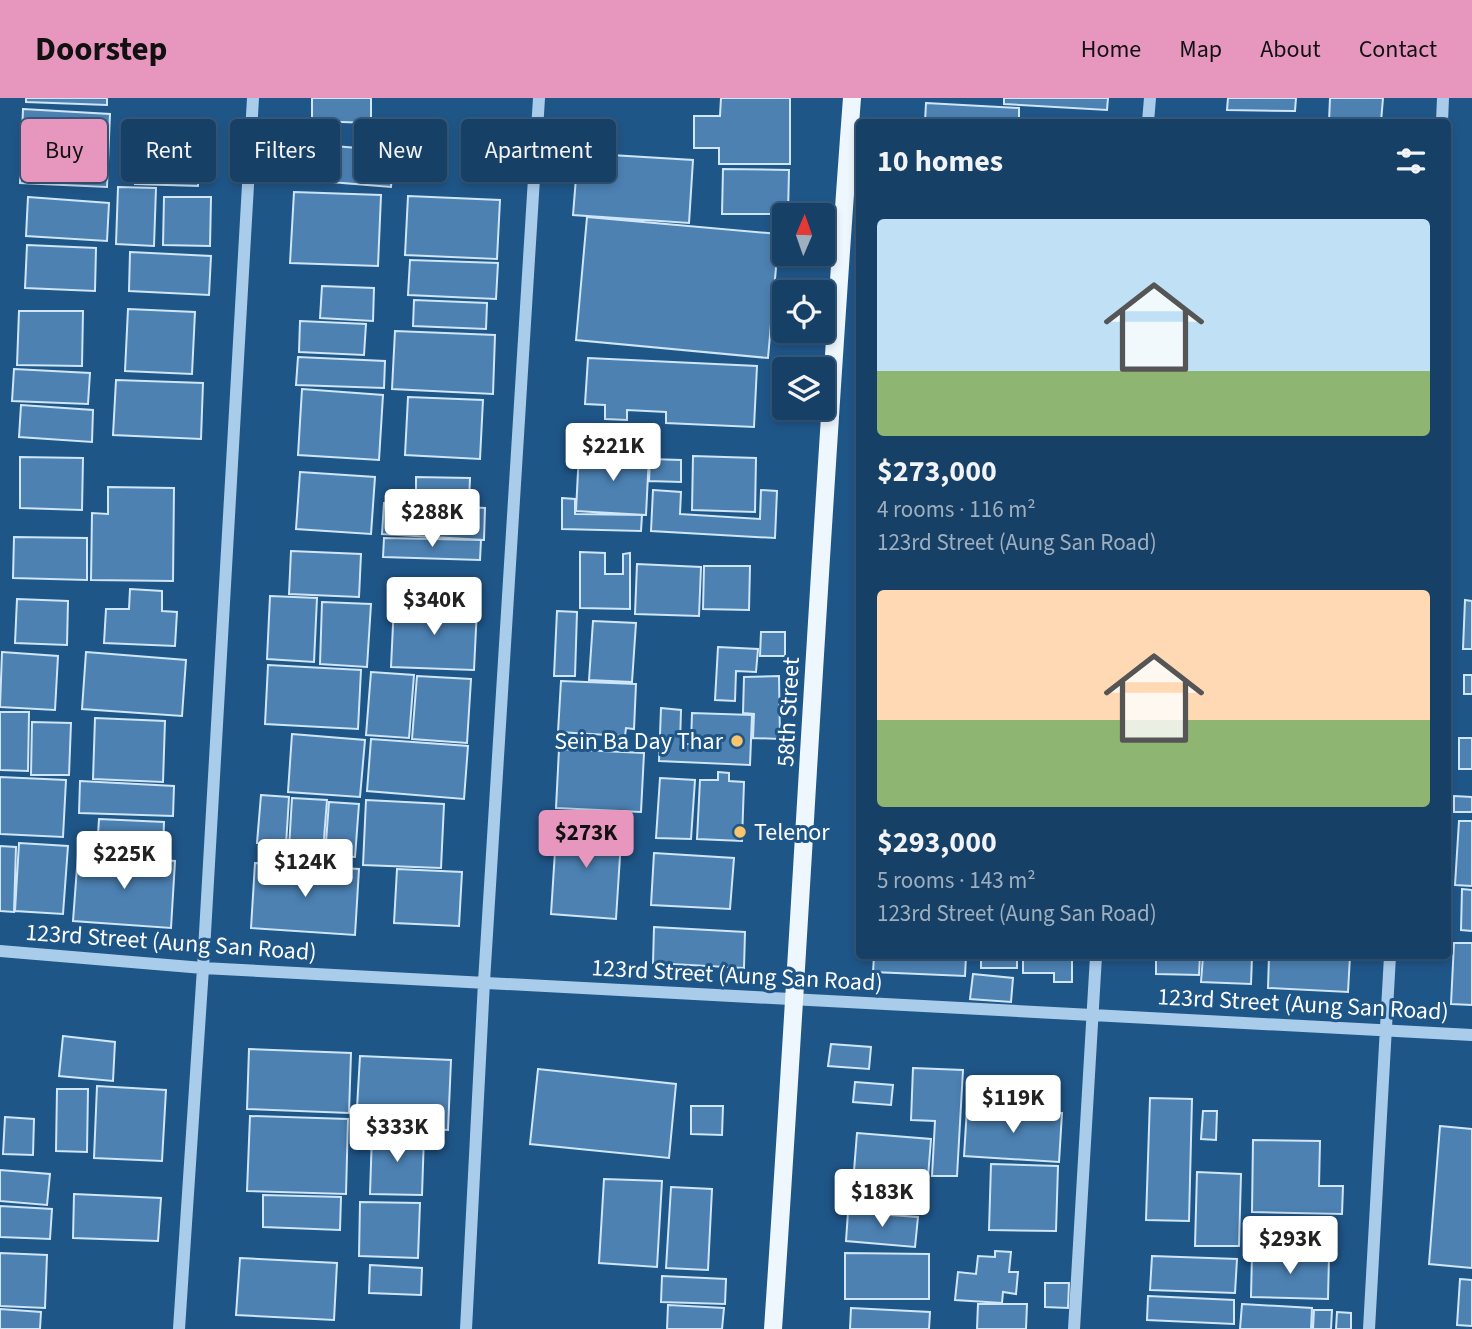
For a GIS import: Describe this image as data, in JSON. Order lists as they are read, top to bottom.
{
  "streets": {
    "main road": ["58th Street"],
    "street": ["123rd Street (Aung San Road)"]
  },
  "crossings": [
    ["58th Street", "123rd Street (Aung San Road)"]
  ],
  "places": ["Sein Ba Day Thar", "Telenor"],
  "north": "top",
  "page": {
    "header": "Doorstep",
    "nav": [
      "Home",
      "Map",
      "About",
      "Contact"
    ],
    "chip": [
      "Buy",
      "Rent",
      "Filters",
      "New",
      "Apartment"
    ],
    "heading": "10 homes",
    "list": [
      {
        "name": "$273,000",
        "note": "4 rooms · 116 m² · 123rd Street (Aung San Road)"
      },
      {
        "name": "$293,000",
        "note": "5 rooms · 143 m² · 123rd Street (Aung San Road)"
      }
    ],
    "price": [
      "$221K",
      "$288K",
      "$340K",
      "$273K",
      "$225K",
      "$124K",
      "$119K",
      "$333K",
      "$183K",
      "$293K"
    ]
  }
}
